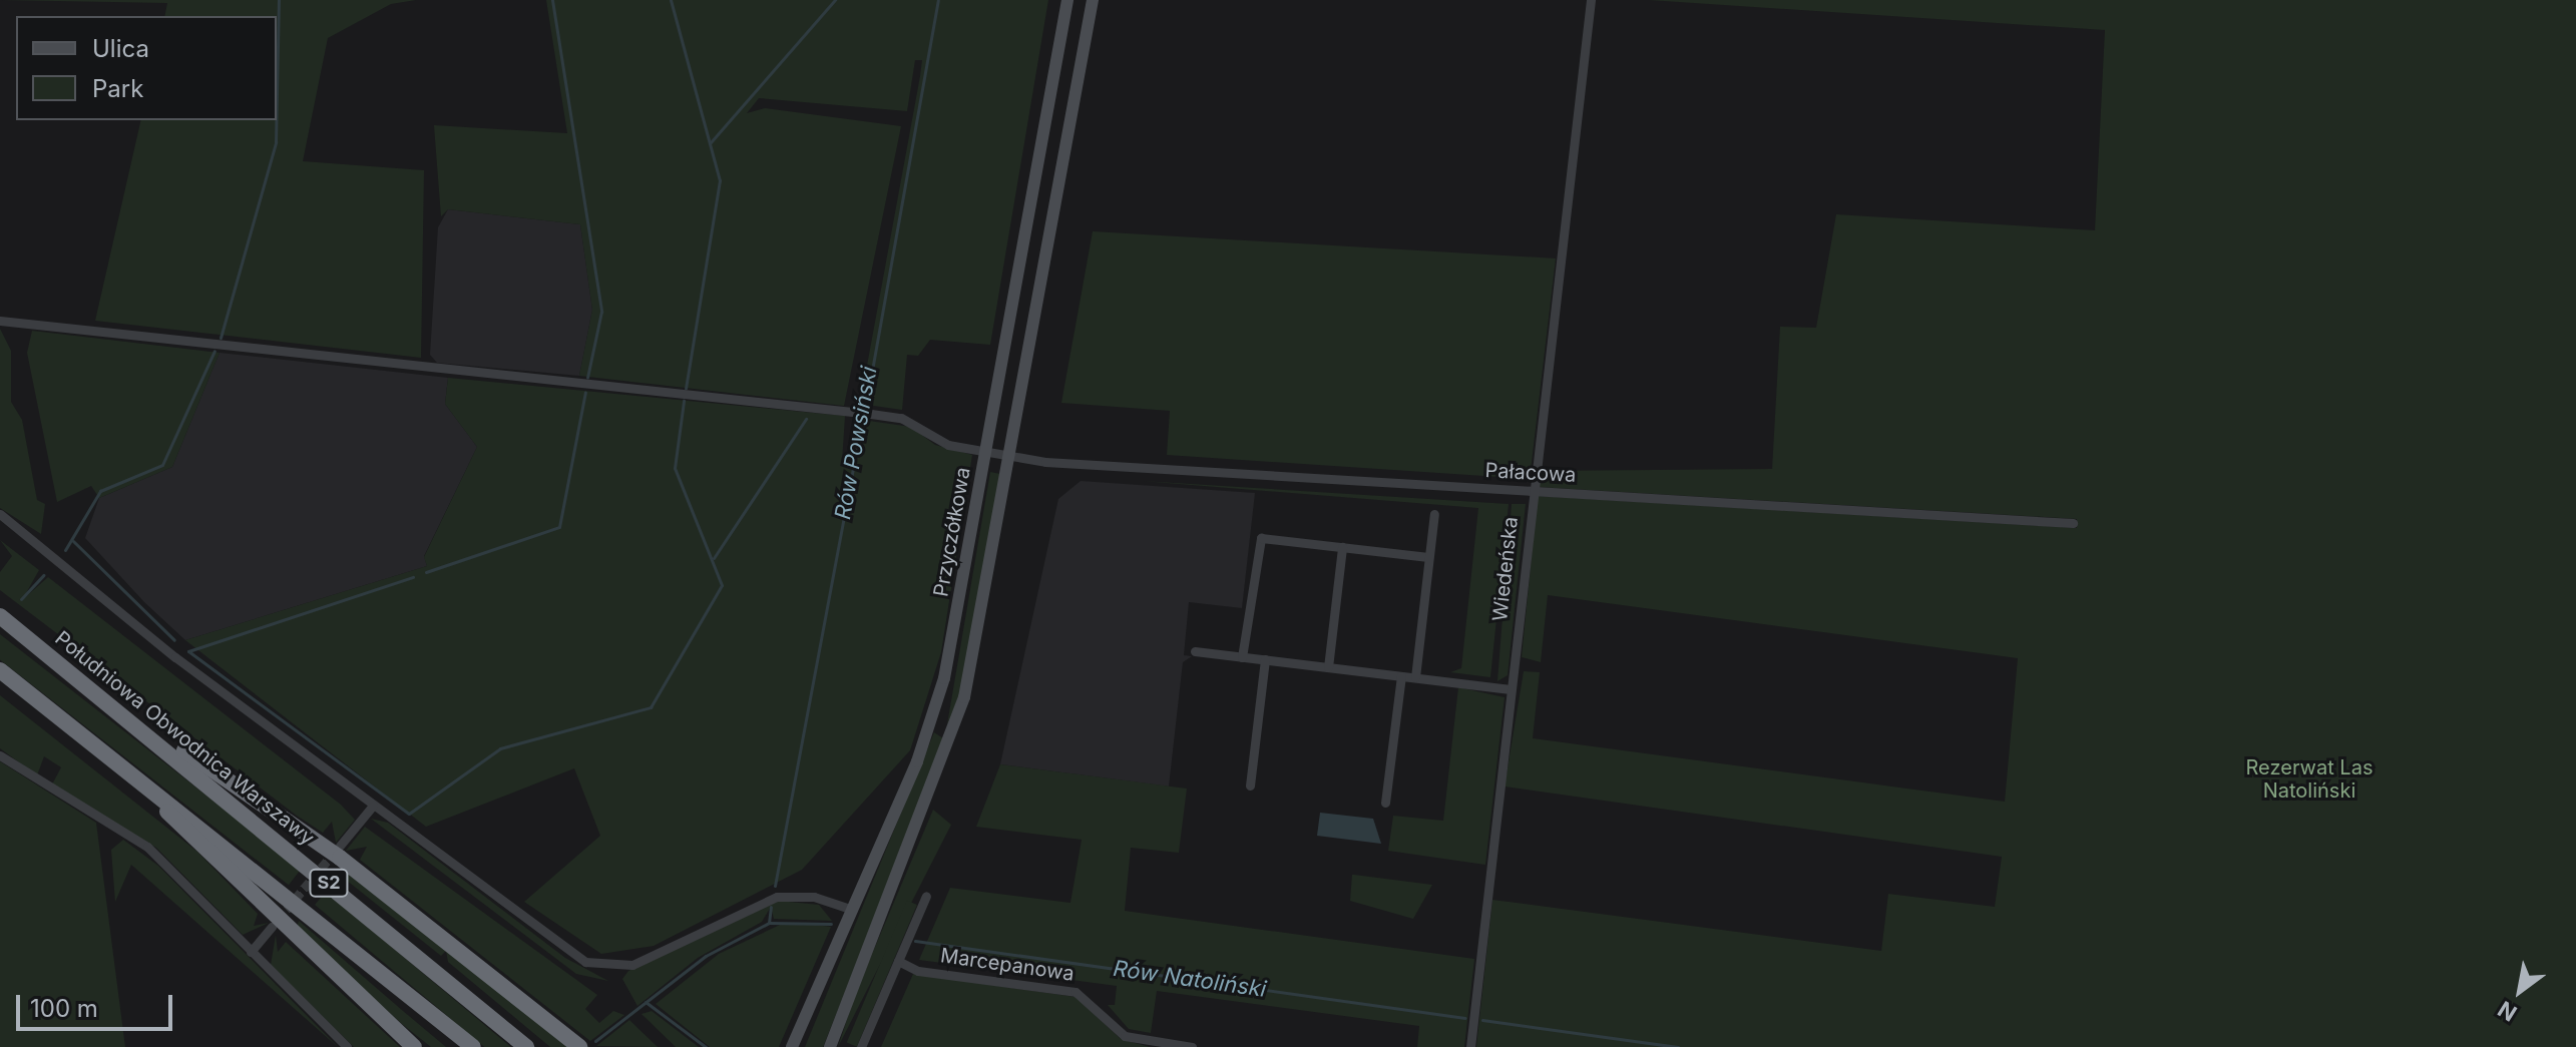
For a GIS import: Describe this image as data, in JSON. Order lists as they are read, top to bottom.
{
  "streets": {
    "highway": ["Południowa Obwodnica Warszawy", "S2"],
    "main road": ["Przyczółkowa"],
    "street": ["Pałacowa", "Wiedeńska", "Marcepanowa"]
  },
  "crossings": [
    ["Pałacowa", "Przyczółkowa"],
    ["Pałacowa", "Wiedeńska"]
  ],
  "water": ["Rów Powsiński", "Rów Natoliński"],
  "parks": ["Rezerwat Las Natoliński"],
  "legend": ["Ulica", "Park"],
  "scale_bar": "100 m",
  "north": "bottom left"
}
